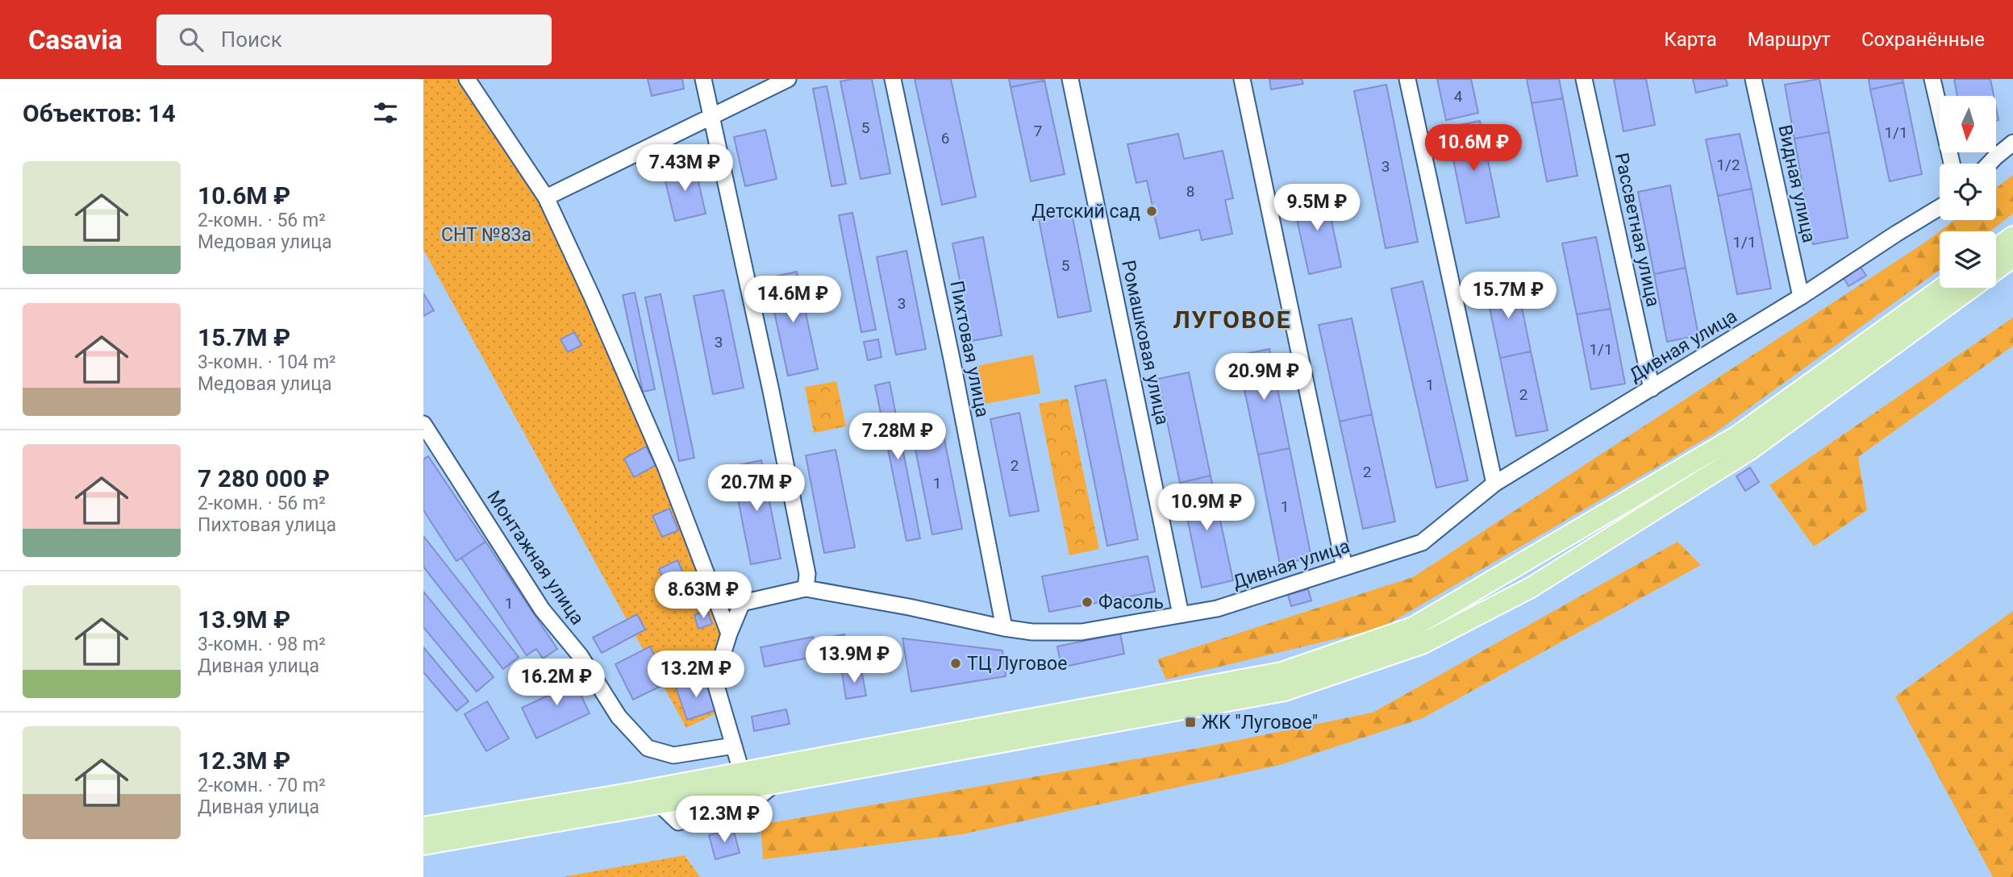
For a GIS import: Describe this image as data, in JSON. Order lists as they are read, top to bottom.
{
  "streets": {
    "street": [
      "Видная улица",
      "Рассветная улица",
      "Ромашковая улица",
      "Дивная улица",
      "Пихтовая улица",
      "Монтажная улица"
    ]
  },
  "crossings": [
    ["Видная улица", "Дивная улица"],
    ["Рассветная улица", "Дивная улица"],
    ["Ромашковая улица", "Дивная улица"],
    ["Дивная улица", "Пихтовая улица"],
    ["Дивная улица", "Монтажная улица"]
  ],
  "districts": ["ЛУГОВОЕ"],
  "parks": ["СНТ №83а"],
  "places": {
    "other": ["Детский сад", "Фасоль", "ТЦ Луговое"],
    "transit": ["ЖК \"Луговое\""]
  },
  "house_numbers": [
    "4",
    "5",
    "7",
    "1/1",
    "6",
    "1/2",
    "3",
    "8",
    "1/1",
    "5",
    "3",
    "3",
    "1/1",
    "1",
    "2",
    "2",
    "2",
    "1",
    "1",
    "1"
  ],
  "north": "bottom",
  "page": {
    "header": "Casavia",
    "search": "Поиск",
    "nav": ["Карта", "Маршрут", "Сохранённые"],
    "heading": "Объектов: 14",
    "price": [
      "10.6M ₽",
      "7.43M ₽",
      "9.5M ₽",
      "15.7M ₽",
      "14.6M ₽",
      "20.9M ₽",
      "7.28M ₽",
      "20.7M ₽",
      "10.9M ₽",
      "8.63M ₽",
      "13.9M ₽",
      "13.2M ₽",
      "16.2M ₽",
      "12.3M ₽"
    ],
    "list": [
      {
        "name": "10.6M ₽",
        "note": "2-комн. · 56 m² · Медовая улица"
      },
      {
        "name": "15.7M ₽",
        "note": "3-комн. · 104 m² · Медовая улица"
      },
      {
        "name": "7 280 000 ₽",
        "note": "2-комн. · 56 m² · Пихтовая улица"
      },
      {
        "name": "13.9M ₽",
        "note": "3-комн. · 98 m² · Дивная улица"
      },
      {
        "name": "12.3M ₽",
        "note": "2-комн. · 70 m² · Дивная улица"
      }
    ]
  }
}
